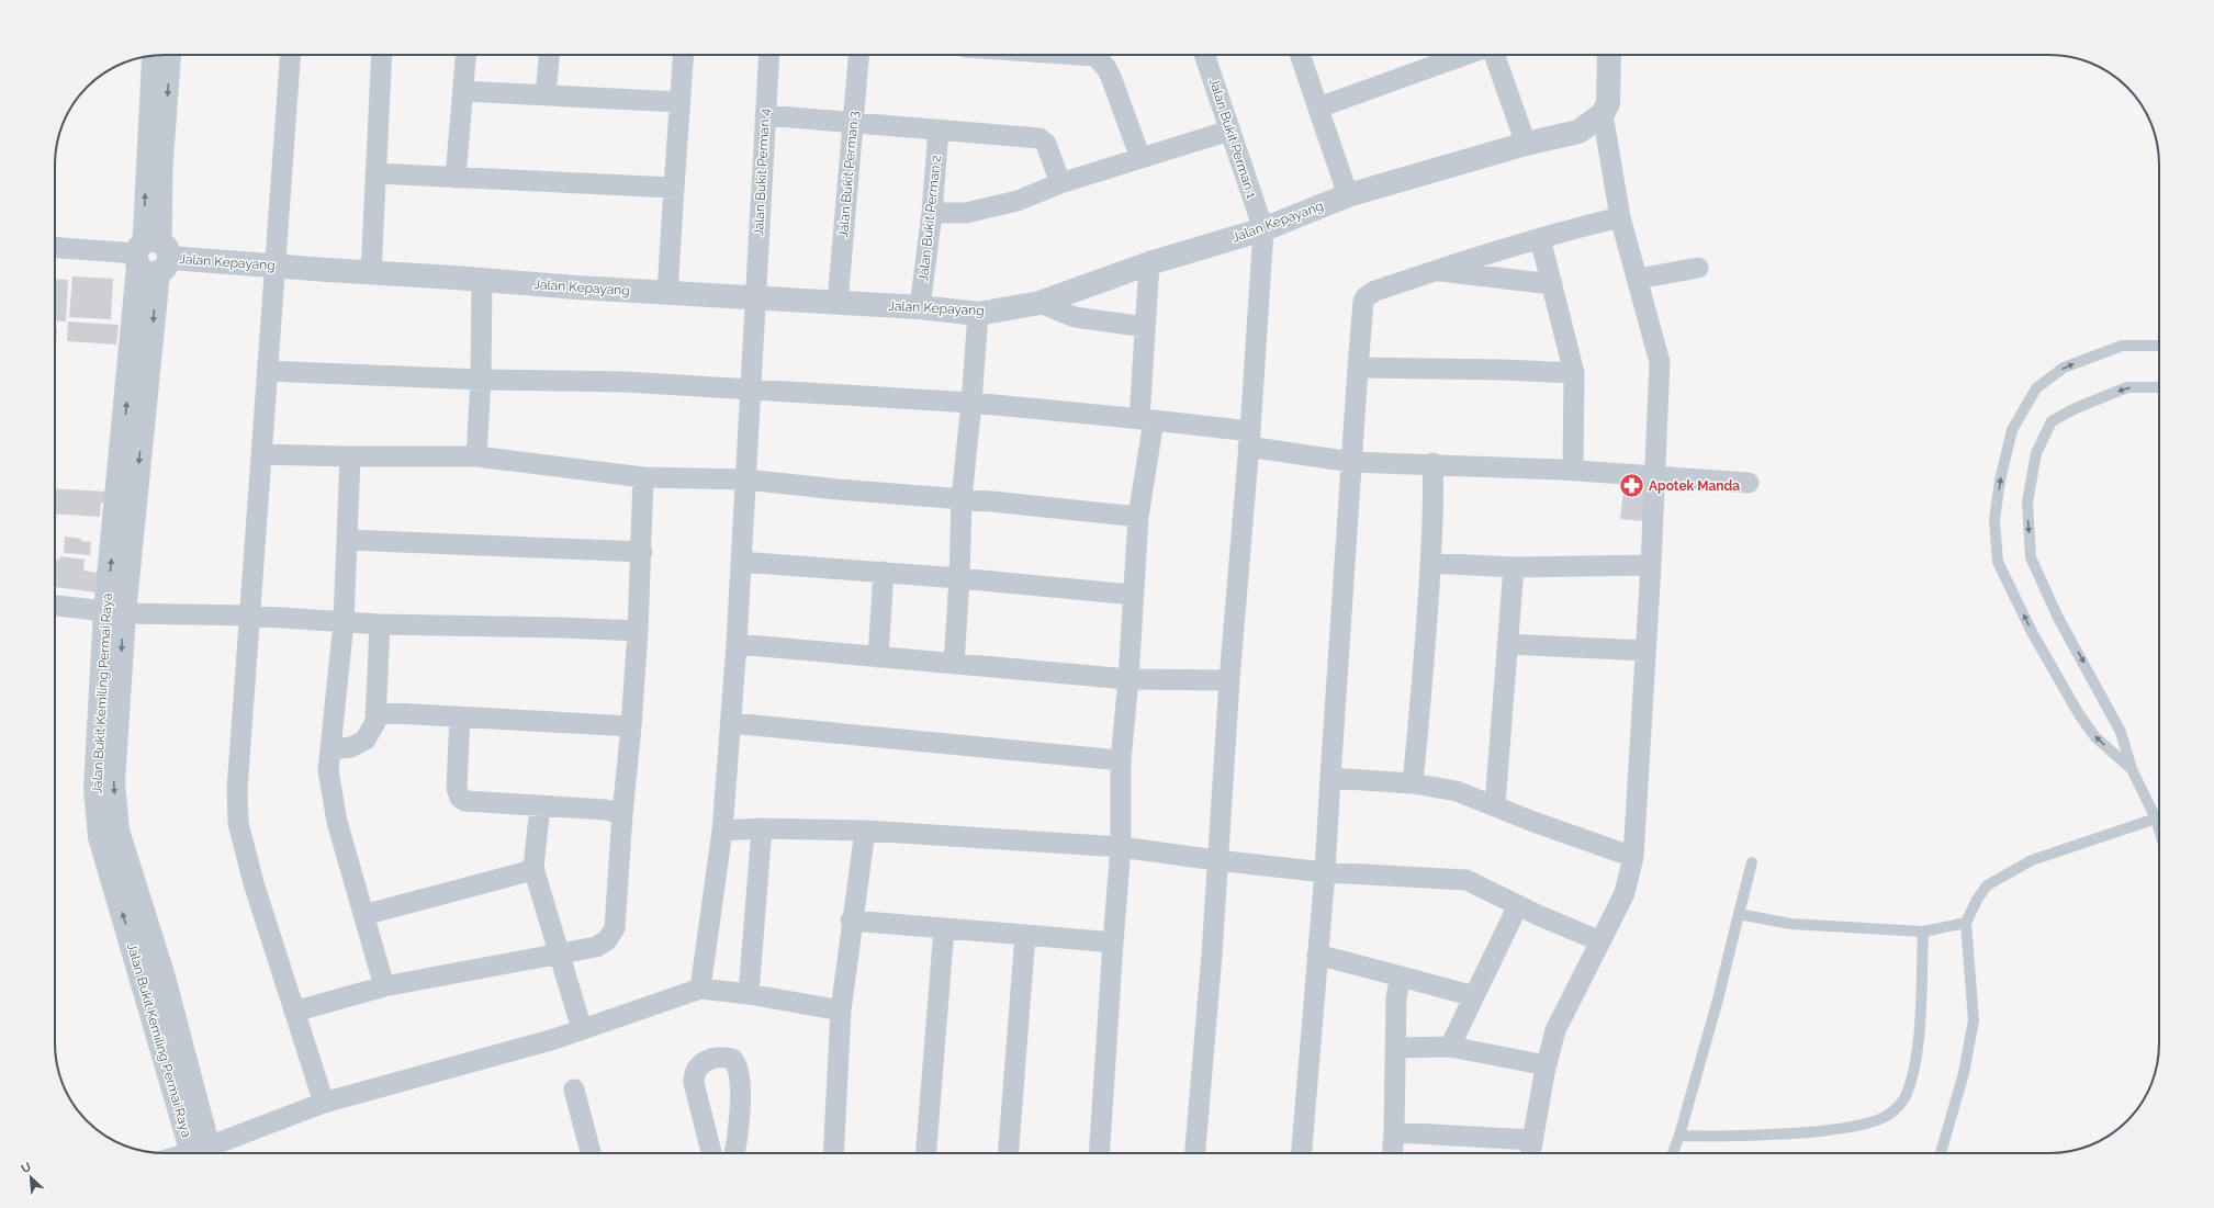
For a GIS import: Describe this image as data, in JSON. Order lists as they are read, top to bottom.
{
  "streets": {
    "street": [
      "Jalan Bukit Perman 1",
      "Jalan Bukit Perman 4",
      "Jalan Bukit Perman 3",
      "Jalan Bukit Perman 2",
      "Jalan Kepayang",
      "Jalan Bukit Kemiling Permai Raya"
    ]
  },
  "crossings": [
    ["Jalan Bukit Perman 1", "Jalan Kepayang"],
    ["Jalan Bukit Perman 4", "Jalan Kepayang"],
    ["Jalan Bukit Perman 3", "Jalan Kepayang"],
    ["Jalan Bukit Perman 2", "Jalan Kepayang"],
    ["Jalan Kepayang", "Jalan Bukit Kemiling Permai Raya"]
  ],
  "places": {
    "pharmacy": ["Apotek Manda"]
  },
  "north": "top left"
}
